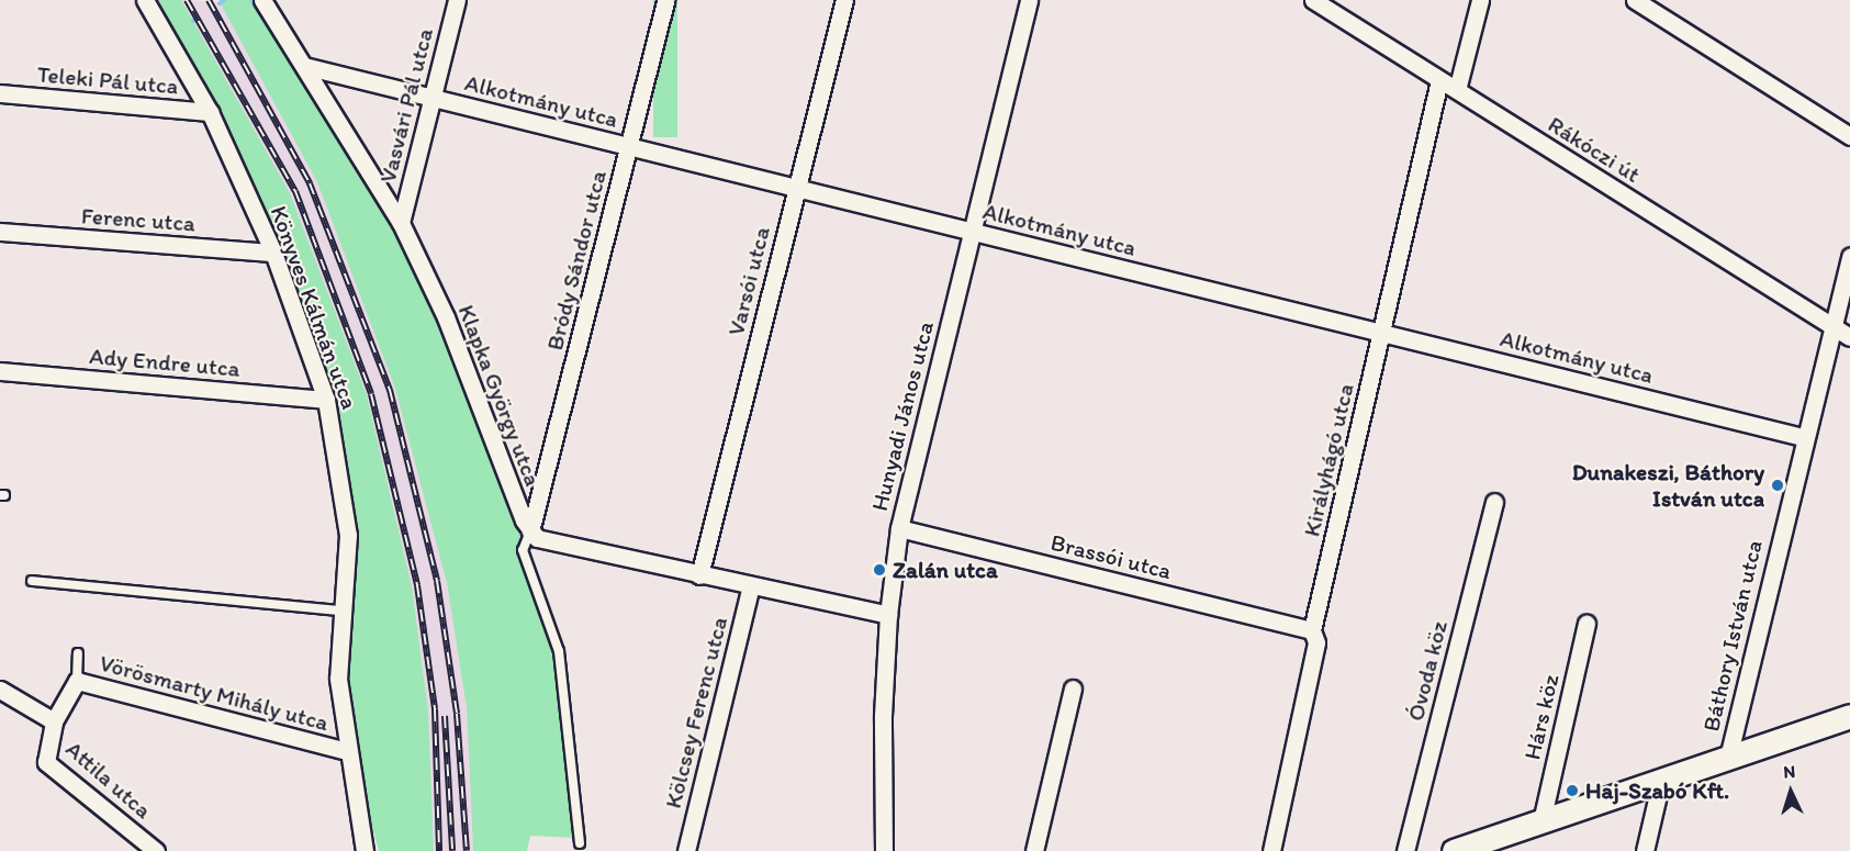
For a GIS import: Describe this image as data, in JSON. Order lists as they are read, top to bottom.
{
  "streets": {
    "street": [
      "Teleki Pál utca",
      "Alkotmány utca",
      "Vasvári Pál utca",
      "Rákóczi út",
      "Ferenc utca",
      "Bródy Sándor utca",
      "Varsói utca",
      "Könyves Kálmán utca",
      "Ady Endre utca",
      "Klapka György utca",
      "Hunyadi János utca",
      "Királyhágó utca",
      "Brassói utca",
      "Báthory István utca",
      "Óvoda köz",
      "Vörösmarty Mihály utca",
      "Kölcsey Ferenc utca",
      "Hárs köz",
      "Attila utca"
    ]
  },
  "crossings": [
    ["Teleki Pál utca", "Könyves Kálmán utca"],
    ["Alkotmány utca", "Vasvári Pál utca"],
    ["Alkotmány utca", "Bródy Sándor utca"],
    ["Alkotmány utca", "Varsói utca"],
    ["Alkotmány utca", "Klapka György utca"],
    ["Alkotmány utca", "Hunyadi János utca"],
    ["Alkotmány utca", "Királyhágó utca"],
    ["Alkotmány utca", "Báthory István utca"],
    ["Vasvári Pál utca", "Klapka György utca"],
    ["Rákóczi út", "Királyhágó utca"],
    ["Rákóczi út", "Báthory István utca"],
    ["Ferenc utca", "Könyves Kálmán utca"],
    ["Bródy Sándor utca", "Klapka György utca"],
    ["Könyves Kálmán utca", "Ady Endre utca"],
    ["Könyves Kálmán utca", "Vörösmarty Mihály utca"],
    ["Hunyadi János utca", "Brassói utca"],
    ["Királyhágó utca", "Brassói utca"],
    ["Vörösmarty Mihály utca", "Attila utca"]
  ],
  "places": ["Dunakeszi, Báthory István utca", "Zalán utca", "Haj-Szabó Kft."],
  "north": "top"
}
